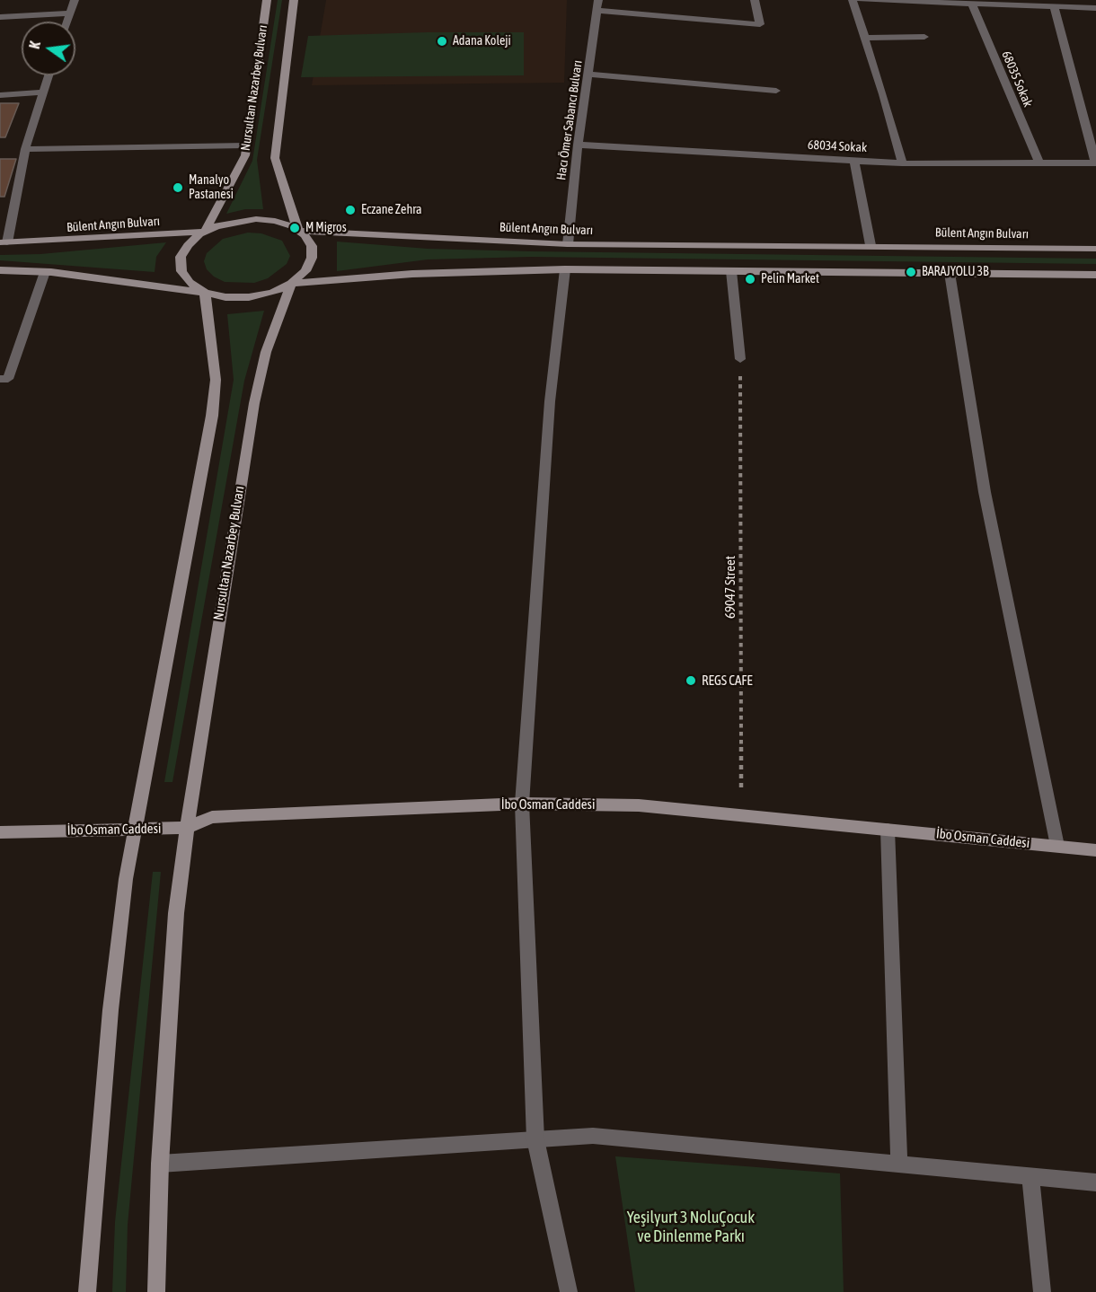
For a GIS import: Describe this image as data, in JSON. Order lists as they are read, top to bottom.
{
  "streets": {
    "main road": ["Nursultan Nazarbey Bulvarı", "Bülent Angın Bulvarı", "İbo Osman Caddesi"],
    "street": ["68035 Sokak", "Hacı Ömer Sabancı Bulvarı", "68034 Sokak"],
    "path": ["69047 Street"]
  },
  "crossings": [
    ["68035 Sokak", "68034 Sokak"],
    ["Nursultan Nazarbey Bulvarı", "Bülent Angın Bulvarı"],
    ["Nursultan Nazarbey Bulvarı", "İbo Osman Caddesi"],
    ["Hacı Ömer Sabancı Bulvarı", "68034 Sokak"],
    ["Hacı Ömer Sabancı Bulvarı", "Bülent Angın Bulvarı"],
    ["69047 Street", "İbo Osman Caddesi"]
  ],
  "parks": ["Yeşilyurt 3 NoluÇocuk ve Dinlenme Parkı"],
  "places": [
    "Adana Koleji",
    "Manalyo Pastanesi",
    "Eczane Zehra",
    "M Migros",
    "BARAJYOLU 3B",
    "Pelin Market",
    "REGS CAFE"
  ],
  "north": "left"
}
